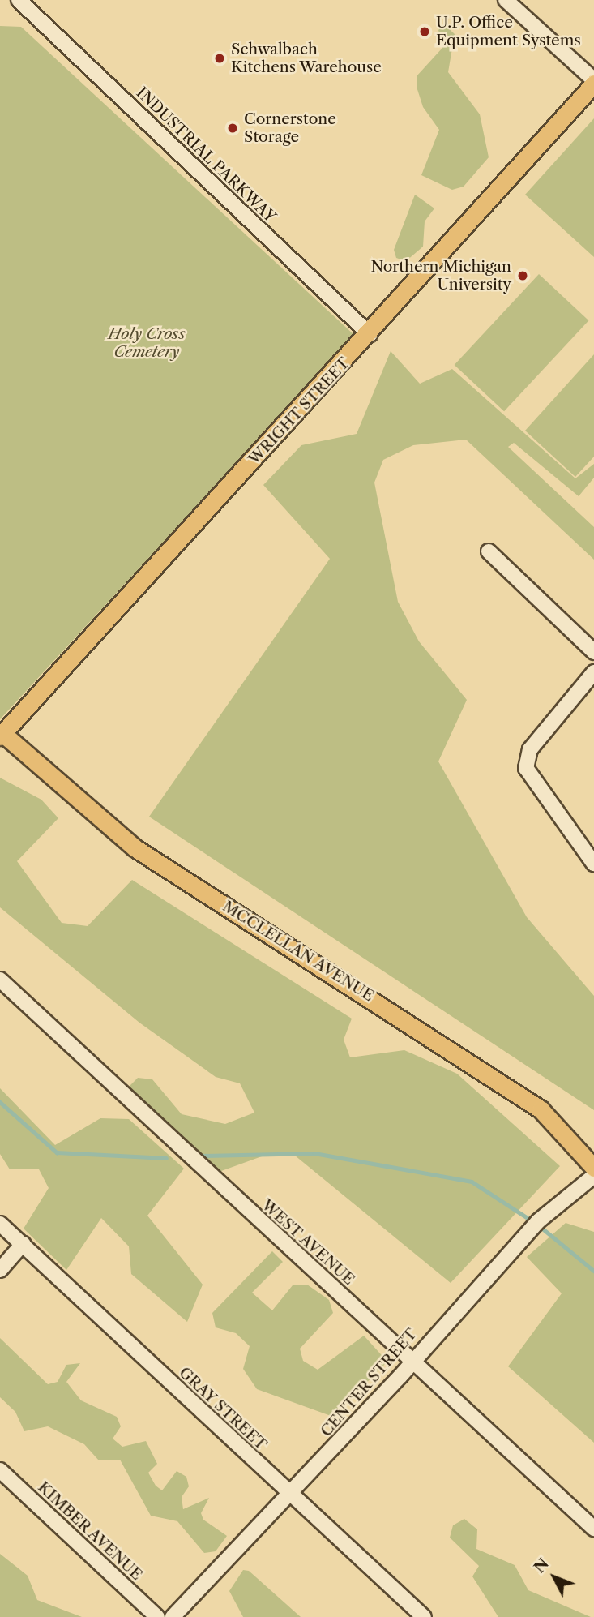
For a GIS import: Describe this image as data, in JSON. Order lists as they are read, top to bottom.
{
  "streets": {
    "main road": ["WRIGHT STREET", "MCCLELLAN AVENUE"],
    "street": [
      "INDUSTRIAL PARKWAY",
      "WEST AVENUE",
      "CENTER STREET",
      "GRAY STREET",
      "KIMBER AVENUE"
    ]
  },
  "crossings": [
    ["INDUSTRIAL PARKWAY", "WRIGHT STREET"],
    ["WRIGHT STREET", "MCCLELLAN AVENUE"],
    ["WEST AVENUE", "CENTER STREET"],
    ["CENTER STREET", "GRAY STREET"]
  ],
  "parks": ["Holy Cross Cemetery"],
  "places": [
    "U.P. Office Equipment Systems",
    "Schwalbach Kitchens Warehouse",
    "Cornerstone Storage",
    "Northern Michigan University"
  ],
  "north": "top left"
}
